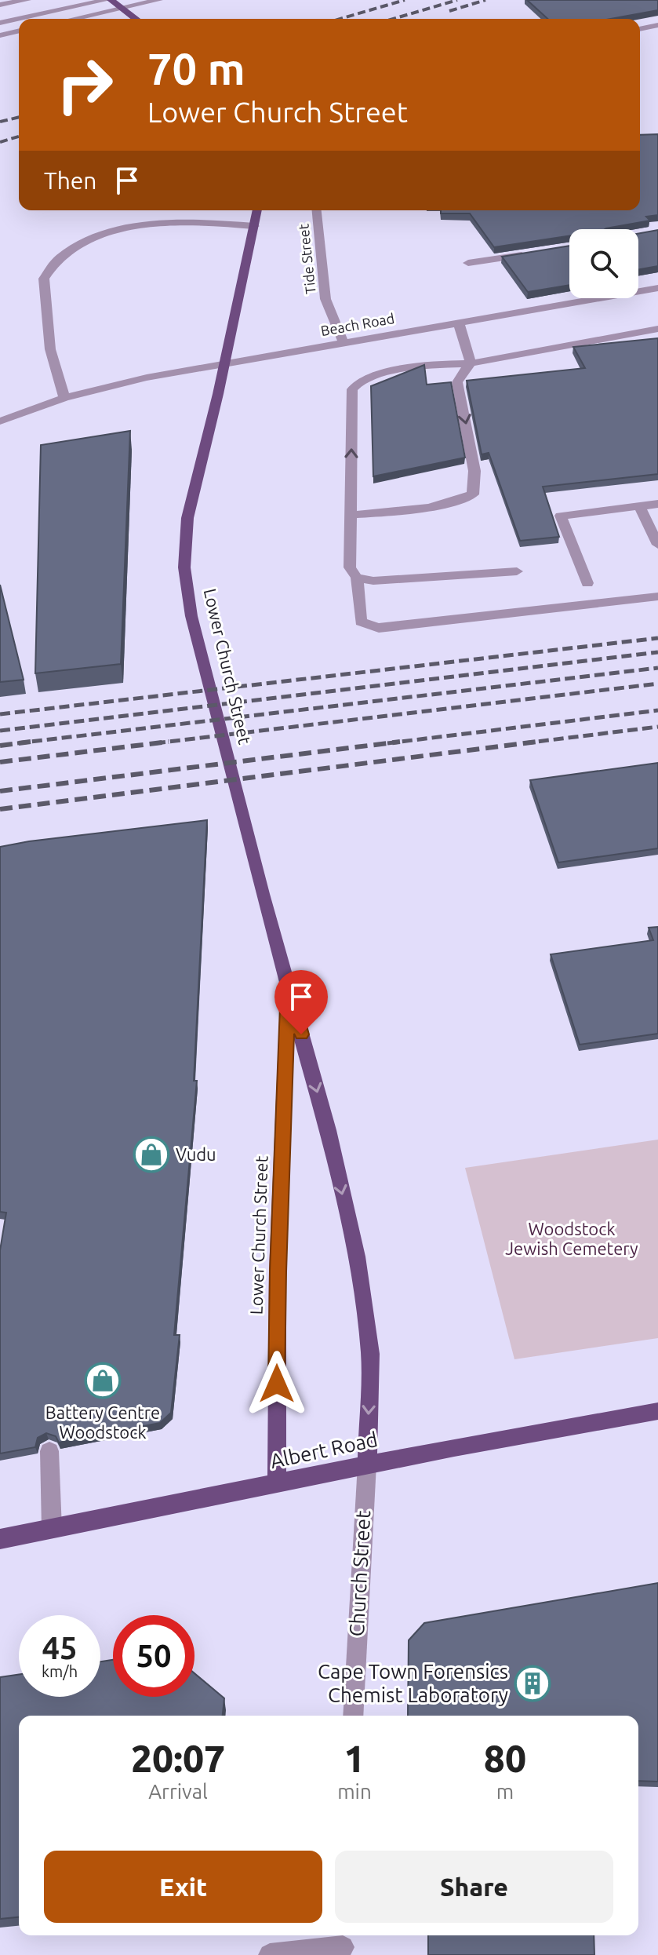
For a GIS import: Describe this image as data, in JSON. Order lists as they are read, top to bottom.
{
  "streets": {
    "main road": ["Lower Church Street", "Albert Road"],
    "street": ["Tide Street", "Beach Road", "Church Street"]
  },
  "crossings": [
    ["Tide Street", "Beach Road"],
    ["Lower Church Street", "Albert Road"],
    ["Lower Church Street", "Church Street"],
    ["Albert Road", "Church Street"]
  ],
  "parks": ["Woodstock Jewish Cemetery"],
  "places": {
    "shop": ["Vudu", "Battery Centre Woodstock"],
    "building": ["Cape Town Forensics Chemist Laboratory"]
  },
  "page": {
    "turn": ["70 m", "Lower Church Street"],
    "then": "Then",
    "speed": "45 km/h",
    "limit": "50",
    "eta": [
      "20:07",
      "Arrival",
      "1",
      "min",
      "80",
      "m"
    ],
    "buttons": ["Exit", "Share"]
  }
}
